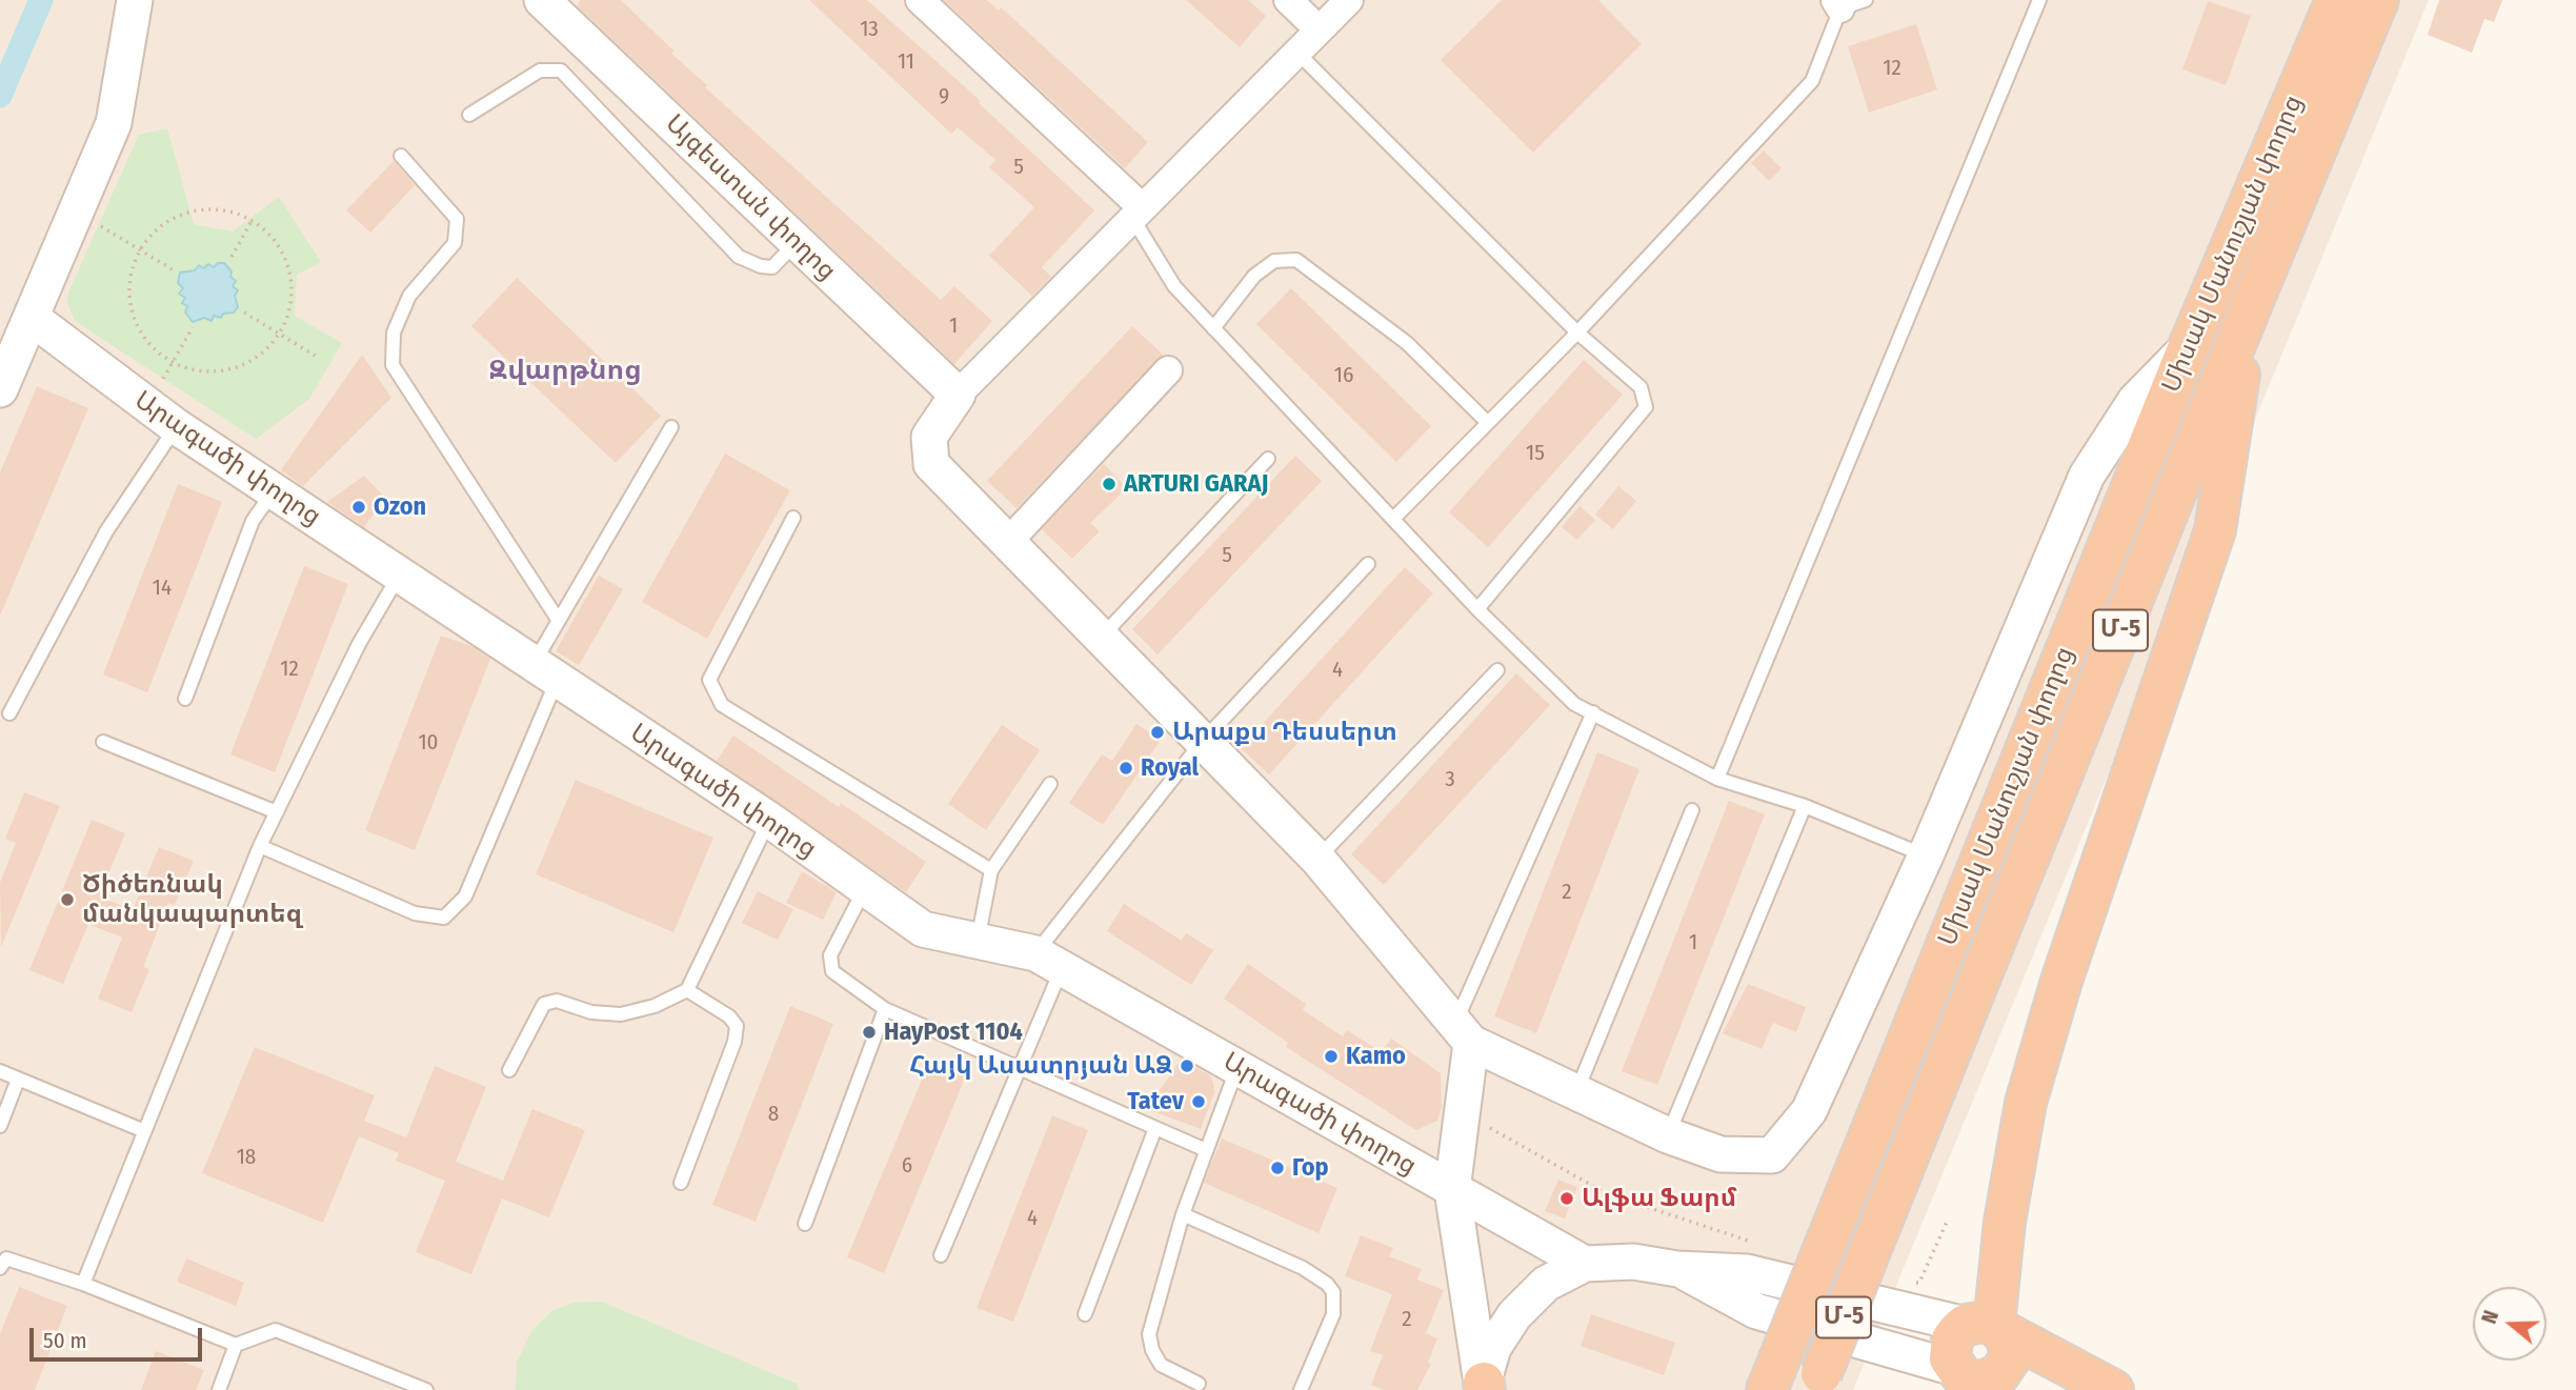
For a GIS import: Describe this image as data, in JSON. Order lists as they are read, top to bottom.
{
  "streets": {
    "highway": ["Միսակ Մանուշյան փողոց", "Մ-5"],
    "street": ["Այգեստան փողոց", "Արագածի փողոց"]
  },
  "districts": ["Զվարթնոց"],
  "places": [
    "ARTURI GARAJ",
    "Ozon",
    "Արաքս Դեսսերտ",
    "Royal",
    "Ծիծեռնակ մանկապարտեզ",
    "HayPost 1104",
    "Kamo",
    "Հայկ Ասատրյան ԱՁ",
    "Tatev",
    "Гор",
    "Ալֆա Ֆարմ"
  ],
  "house_numbers": [
    "13",
    "11",
    "12",
    "9",
    "5",
    "1",
    "16",
    "15",
    "5",
    "14",
    "12",
    "4",
    "10",
    "3",
    "2",
    "1",
    "8",
    "18",
    "6",
    "4",
    "2"
  ],
  "scale_bar": "50 m",
  "north": "left"
}
